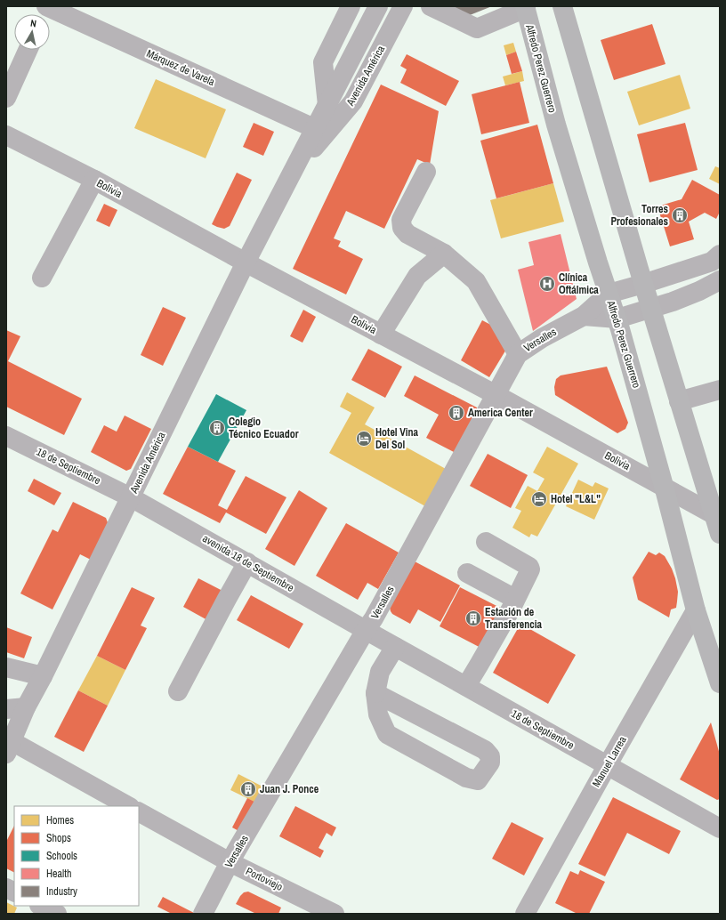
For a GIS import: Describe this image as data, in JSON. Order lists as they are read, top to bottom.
{
  "streets": {
    "main road": ["Alfredo Perez Guerrero"],
    "street": [
      "Márquez de Varela",
      "Avenida América",
      "Bolivia",
      "Versalles",
      "18 de Septiembre",
      "avenida 18 de Septiembre",
      "Manuel Larrea",
      "Portoviejo"
    ]
  },
  "crossings": [
    ["Márquez de Varela", "Avenida América"],
    ["Alfredo Perez Guerrero", "Bolivia"],
    ["Alfredo Perez Guerrero", "Versalles"],
    ["Alfredo Perez Guerrero", "Manuel Larrea"],
    ["Avenida América", "Bolivia"],
    ["Avenida América", "18 de Septiembre"],
    ["Avenida América", "avenida 18 de Septiembre"],
    ["Bolivia", "Versalles"],
    ["Versalles", "18 de Septiembre"],
    ["Versalles", "avenida 18 de Septiembre"],
    ["Versalles", "Portoviejo"],
    ["18 de Septiembre", "avenida 18 de Septiembre"],
    ["18 de Septiembre", "Manuel Larrea"]
  ],
  "places": {
    "building": [
      "Torres Profesionales",
      "America Center",
      "Colegio Técnico Ecuador",
      "Estación de Transferencia",
      "Juan J. Ponce"
    ],
    "hospital": ["Clínica Oftálmica"],
    "hotel": ["Hotel Vina Del Sol", "Hotel \"L&L\""]
  },
  "legend": [
    "Homes",
    "Shops",
    "Schools",
    "Health",
    "Industry"
  ],
  "north": "top"
}
